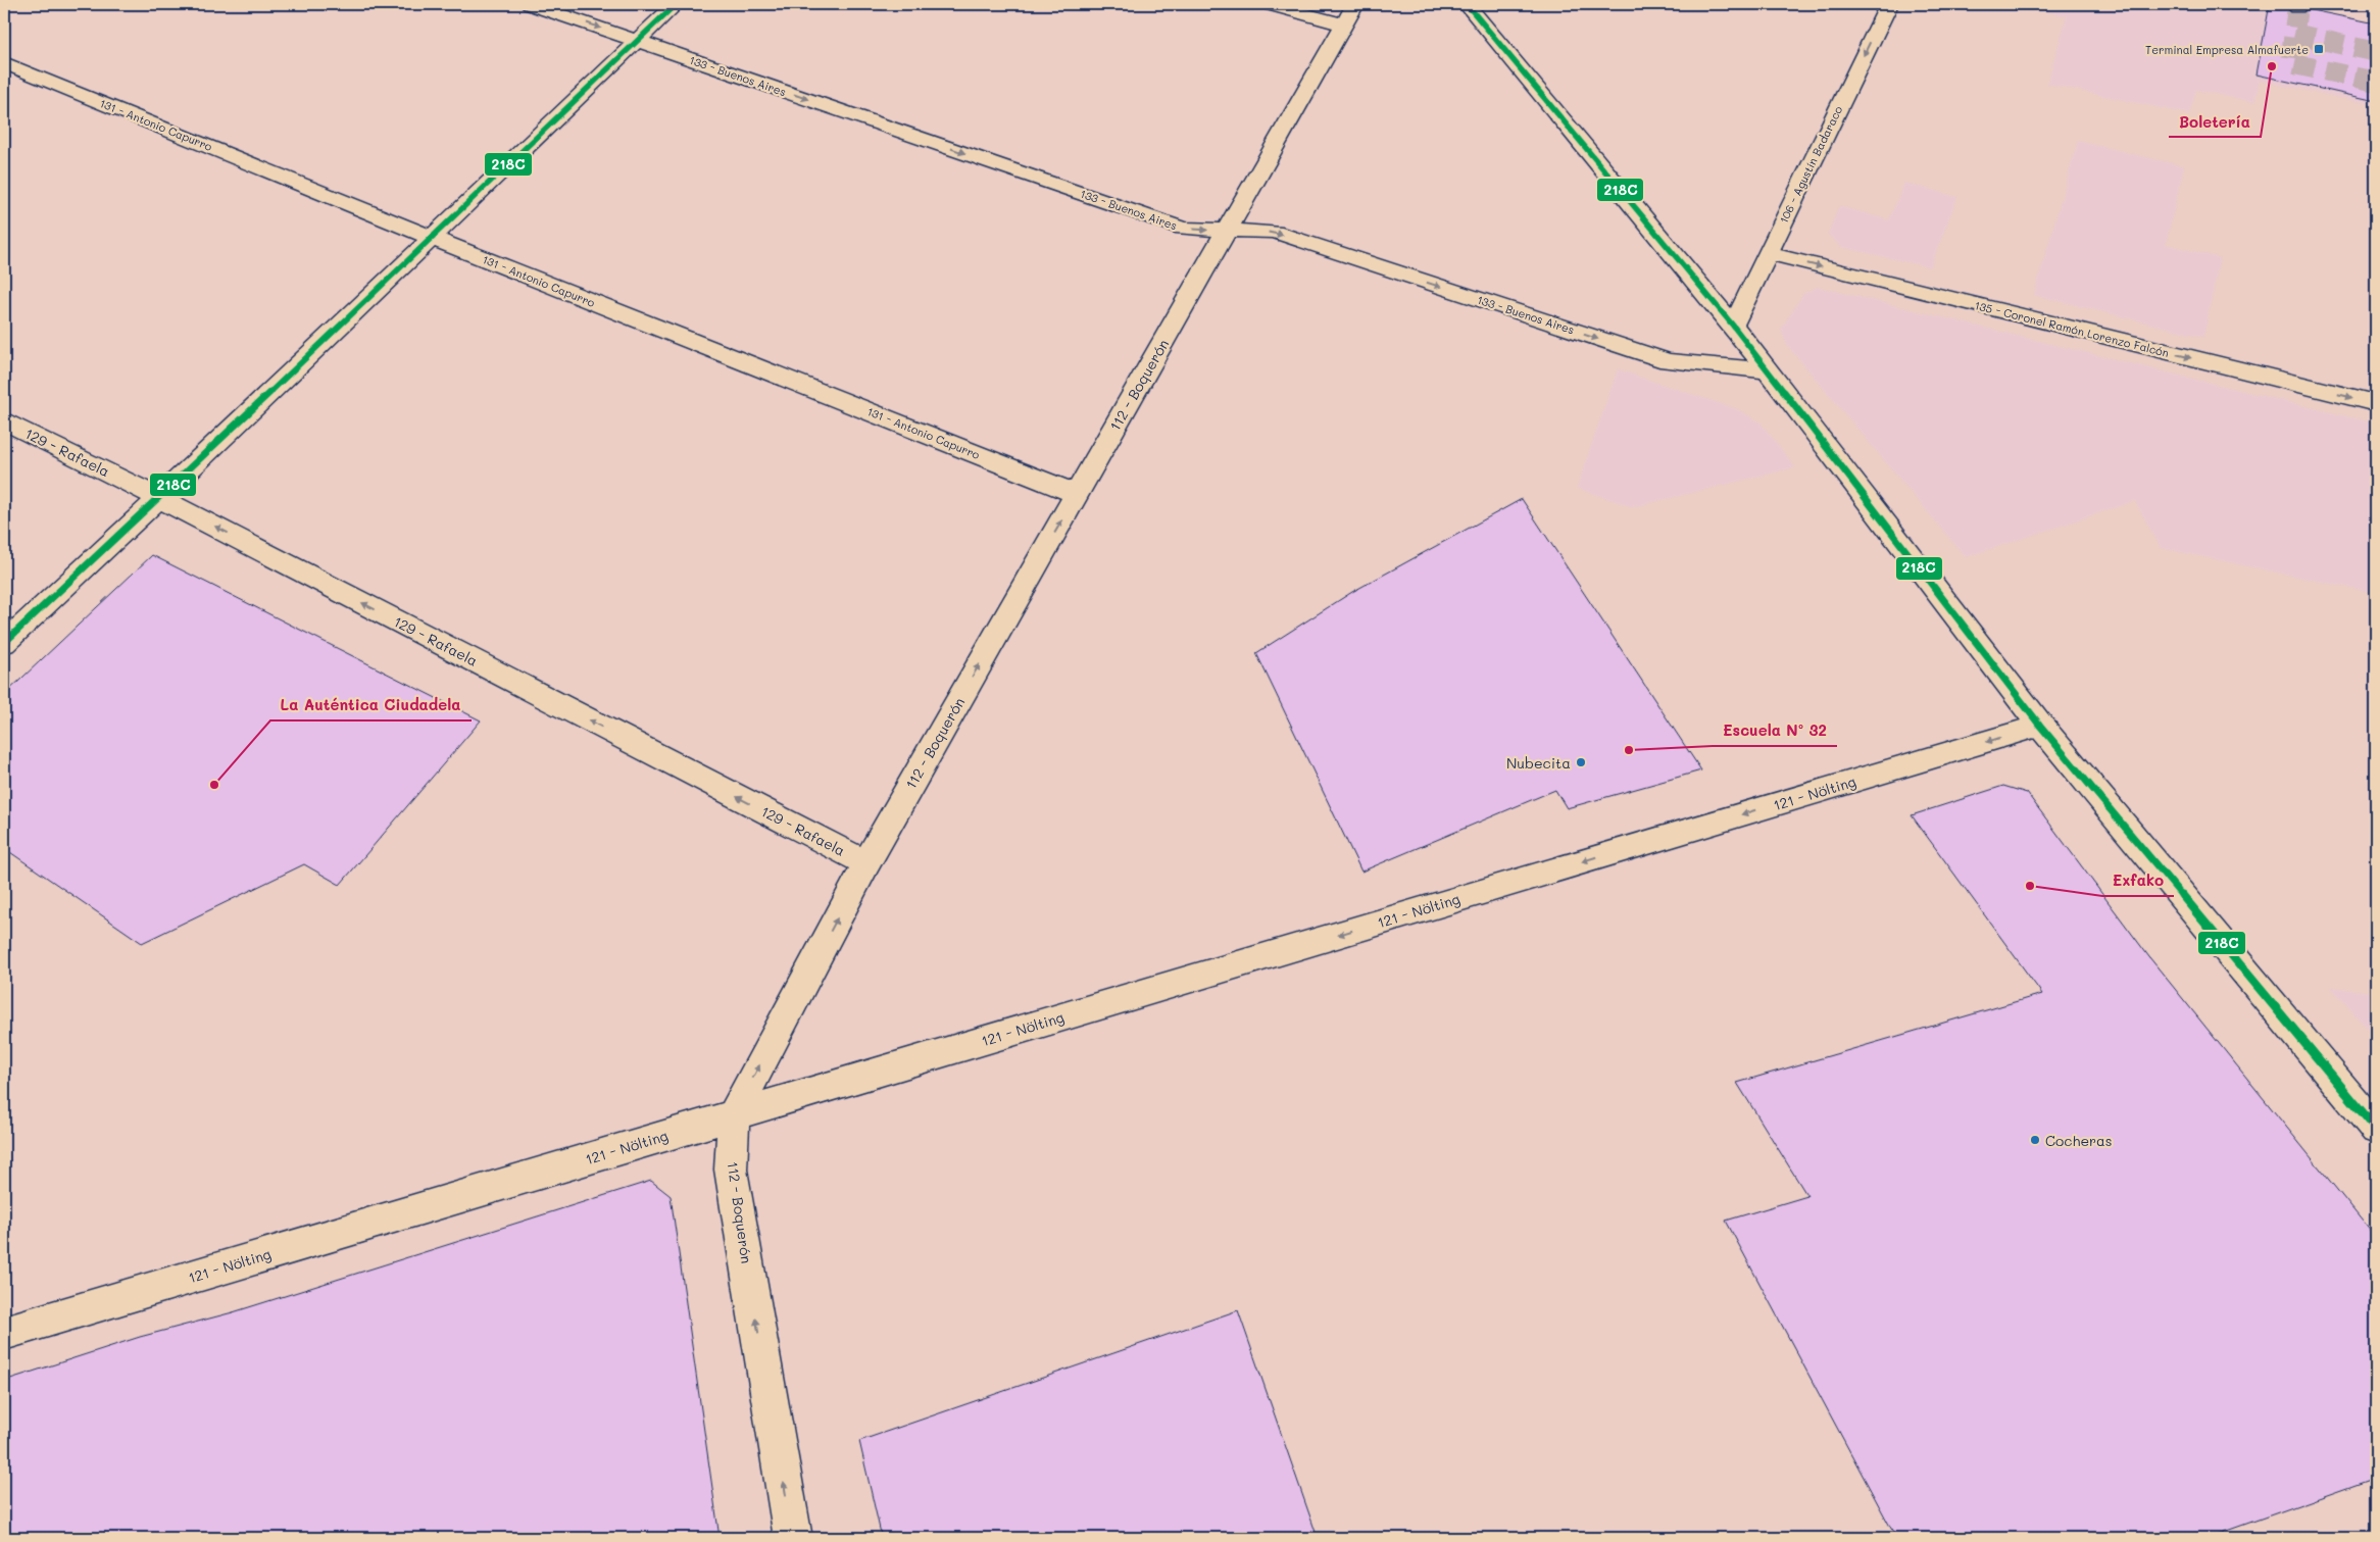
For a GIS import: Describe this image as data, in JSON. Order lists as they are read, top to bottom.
{
  "streets": {
    "street": [
      "133 - Buenos Aires",
      "131 - Antonio Capurro",
      "106 - Agustín Badaraco",
      "135 - Coronel Ramón Lorenzo Falcón",
      "112 - Boquerón",
      "129 - Rafaela",
      "121 - Nölting"
    ]
  },
  "crossings": [
    ["133 - Buenos Aires", "112 - Boquerón"],
    ["131 - Antonio Capurro", "112 - Boquerón"],
    ["106 - Agustín Badaraco", "135 - Coronel Ramón Lorenzo Falcón"],
    ["112 - Boquerón", "129 - Rafaela"],
    ["112 - Boquerón", "121 - Nölting"]
  ],
  "one_way": [
    "133 - Buenos Aires",
    "106 - Agustín Badaraco",
    "135 - Coronel Ramón Lorenzo Falcón",
    "112 - Boquerón",
    "129 - Rafaela",
    "121 - Nölting"
  ],
  "places": {
    "transit": ["Terminal Empresa Almafuerte"],
    "other": [
      "Boletería",
      "Escuela Nº 32",
      "Nubecita",
      "La Auténtica Ciudadela",
      "Exfako",
      "Cocheras"
    ]
  },
  "lines": ["transit line 218C"]
}
